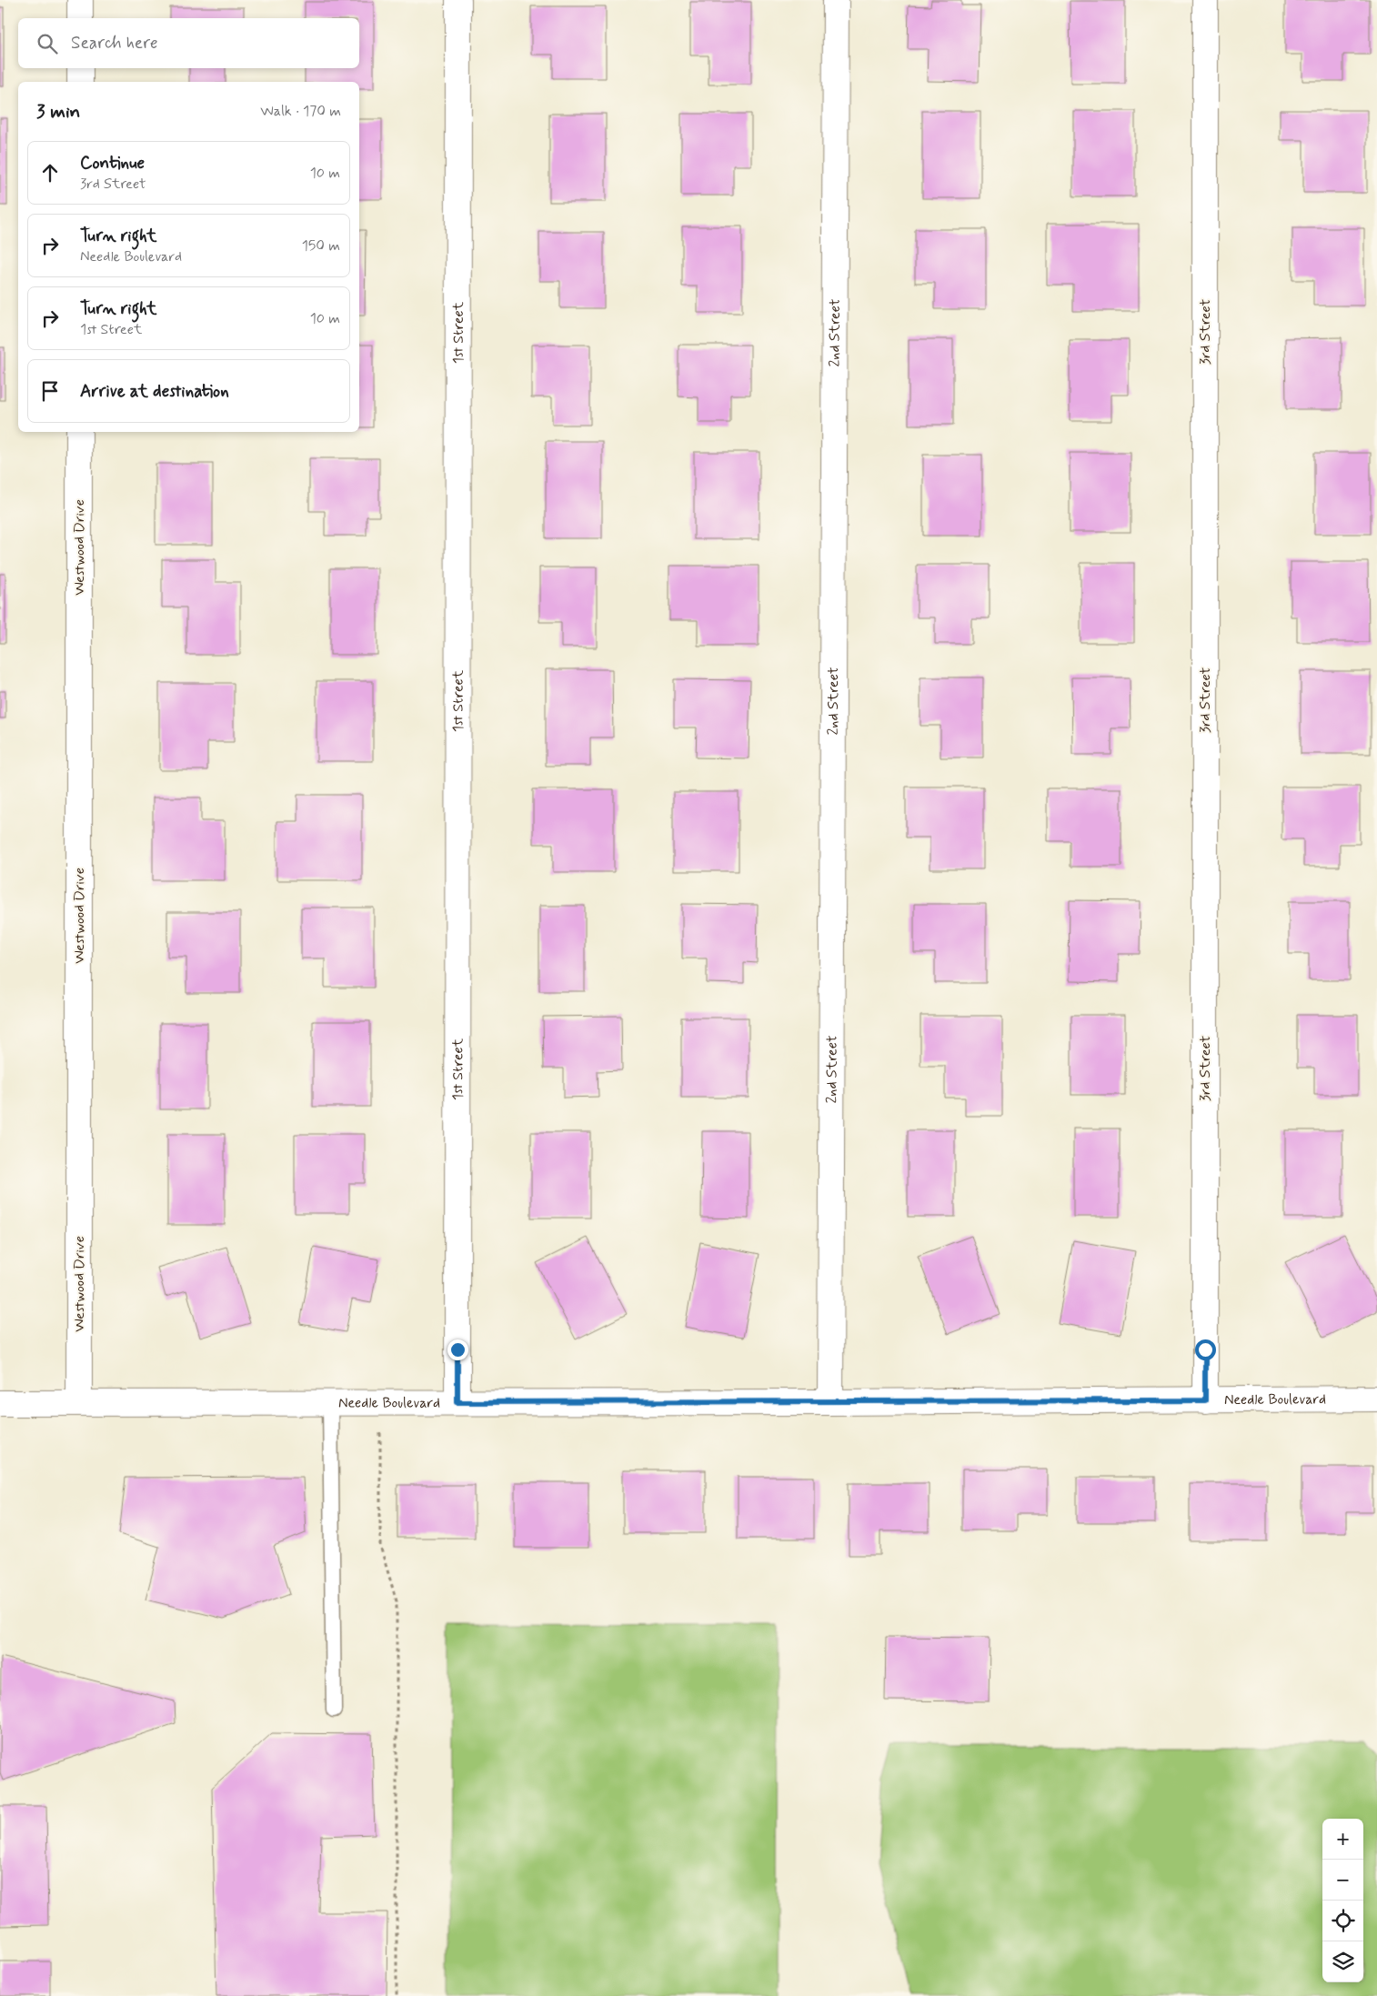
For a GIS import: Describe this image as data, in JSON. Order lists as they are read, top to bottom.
{
  "streets": {
    "street": [
      "3rd Street",
      "1st Street",
      "2nd Street",
      "Westwood Drive",
      "Needle Boulevard"
    ]
  },
  "crossings": [
    ["3rd Street", "Needle Boulevard"],
    ["1st Street", "Needle Boulevard"],
    ["2nd Street", "Needle Boulevard"],
    ["Westwood Drive", "Needle Boulevard"]
  ],
  "page": {
    "search": "Search here",
    "heading": ["3 min", "Walk · 170 m"],
    "list": [
      ["Continue", "3rd Street", "10 m"],
      ["Turn right", "Needle Boulevard", "150 m"],
      ["Turn right", "1st Street", "10 m"],
      "Arrive at destination"
    ],
    "map_buttons": ["+", "−"]
  }
}
